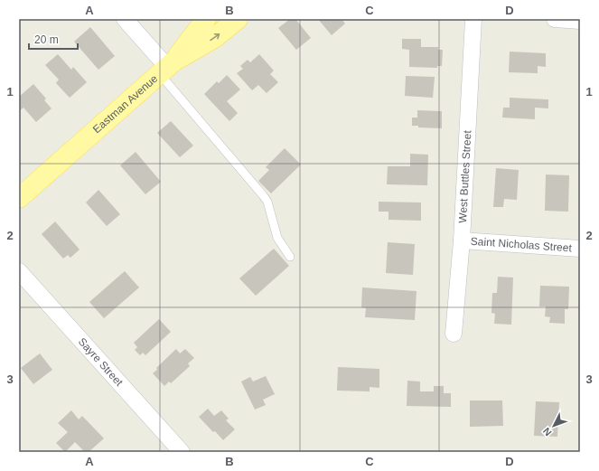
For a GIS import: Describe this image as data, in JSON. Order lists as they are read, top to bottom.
{
  "streets": {
    "main road": ["Eastman Avenue"],
    "street": ["West Buttles Street", "Saint Nicholas Street", "Sayre Street"]
  },
  "crossings": [
    ["West Buttles Street", "Saint Nicholas Street"]
  ],
  "scale_bar": "20 m",
  "north": "bottom left",
  "grid": {
    "columns": [
      "A",
      "B",
      "C",
      "D"
    ],
    "rows": ["1", "2", "3"]
  }
}
